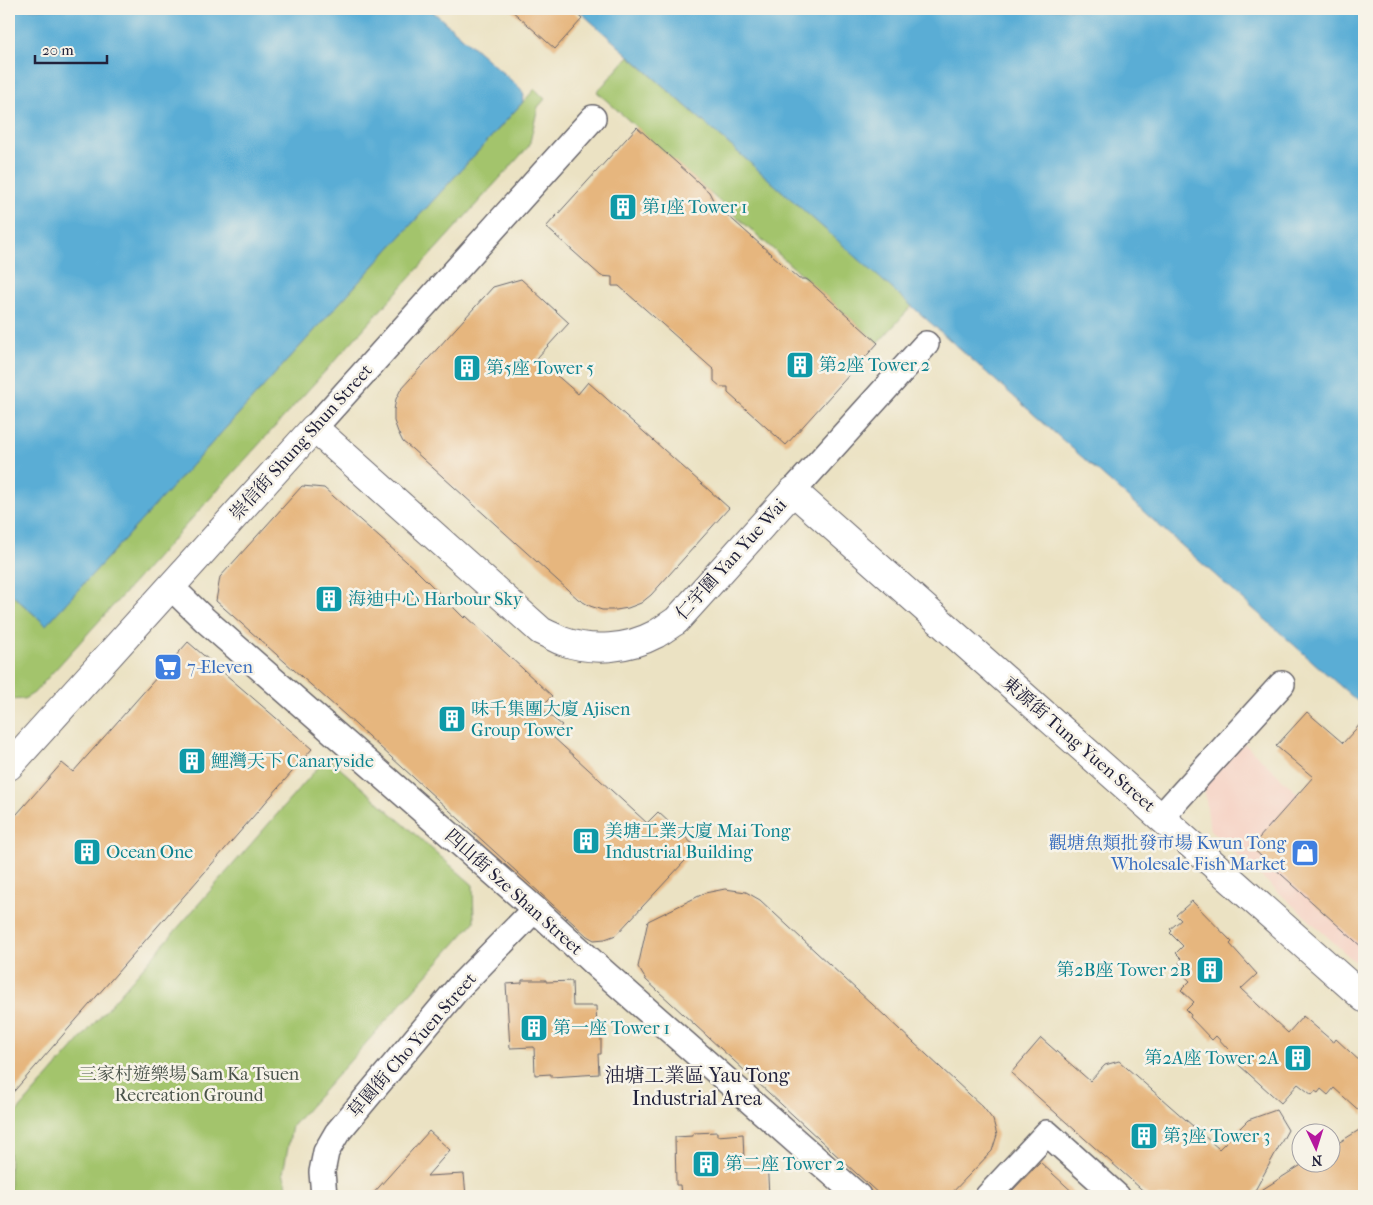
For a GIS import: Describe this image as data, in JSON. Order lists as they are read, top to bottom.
{
  "streets": {
    "street": [
      "崇信街 Shung Shun Street",
      "仁宇圍 Yan Yue Wai",
      "東源街 Tung Yuen Street",
      "四山街 Sze Shan Street",
      "草園街 Cho Yuen Street"
    ]
  },
  "crossings": [
    ["崇信街 Shung Shun Street", "仁宇圍 Yan Yue Wai"],
    ["崇信街 Shung Shun Street", "四山街 Sze Shan Street"],
    ["仁宇圍 Yan Yue Wai", "東源街 Tung Yuen Street"],
    ["四山街 Sze Shan Street", "草園街 Cho Yuen Street"]
  ],
  "districts": ["油塘工業區 Yau Tong Industrial Area"],
  "parks": ["三家村遊樂場 Sam Ka Tsuen Recreation Ground"],
  "places": {
    "building": [
      "第1座 Tower 1",
      "第2座 Tower 2",
      "第5座 Tower 5",
      "海迪中心 Harbour Sky",
      "味千集團大廈 Ajisen Group Tower",
      "鯉灣天下 Canaryside",
      "美塘工業大廈 Mai Tong Industrial Building",
      "Ocean One",
      "第2B座 Tower 2B",
      "第一座 Tower 1",
      "第2A座 Tower 2A",
      "第3座 Tower 3",
      "第二座 Tower 2"
    ],
    "supermarket": ["7-Eleven"],
    "shop": ["觀塘魚類批發市場 Kwun Tong Wholesale Fish Market"]
  },
  "scale_bar": "20 m",
  "north": "bottom"
}
